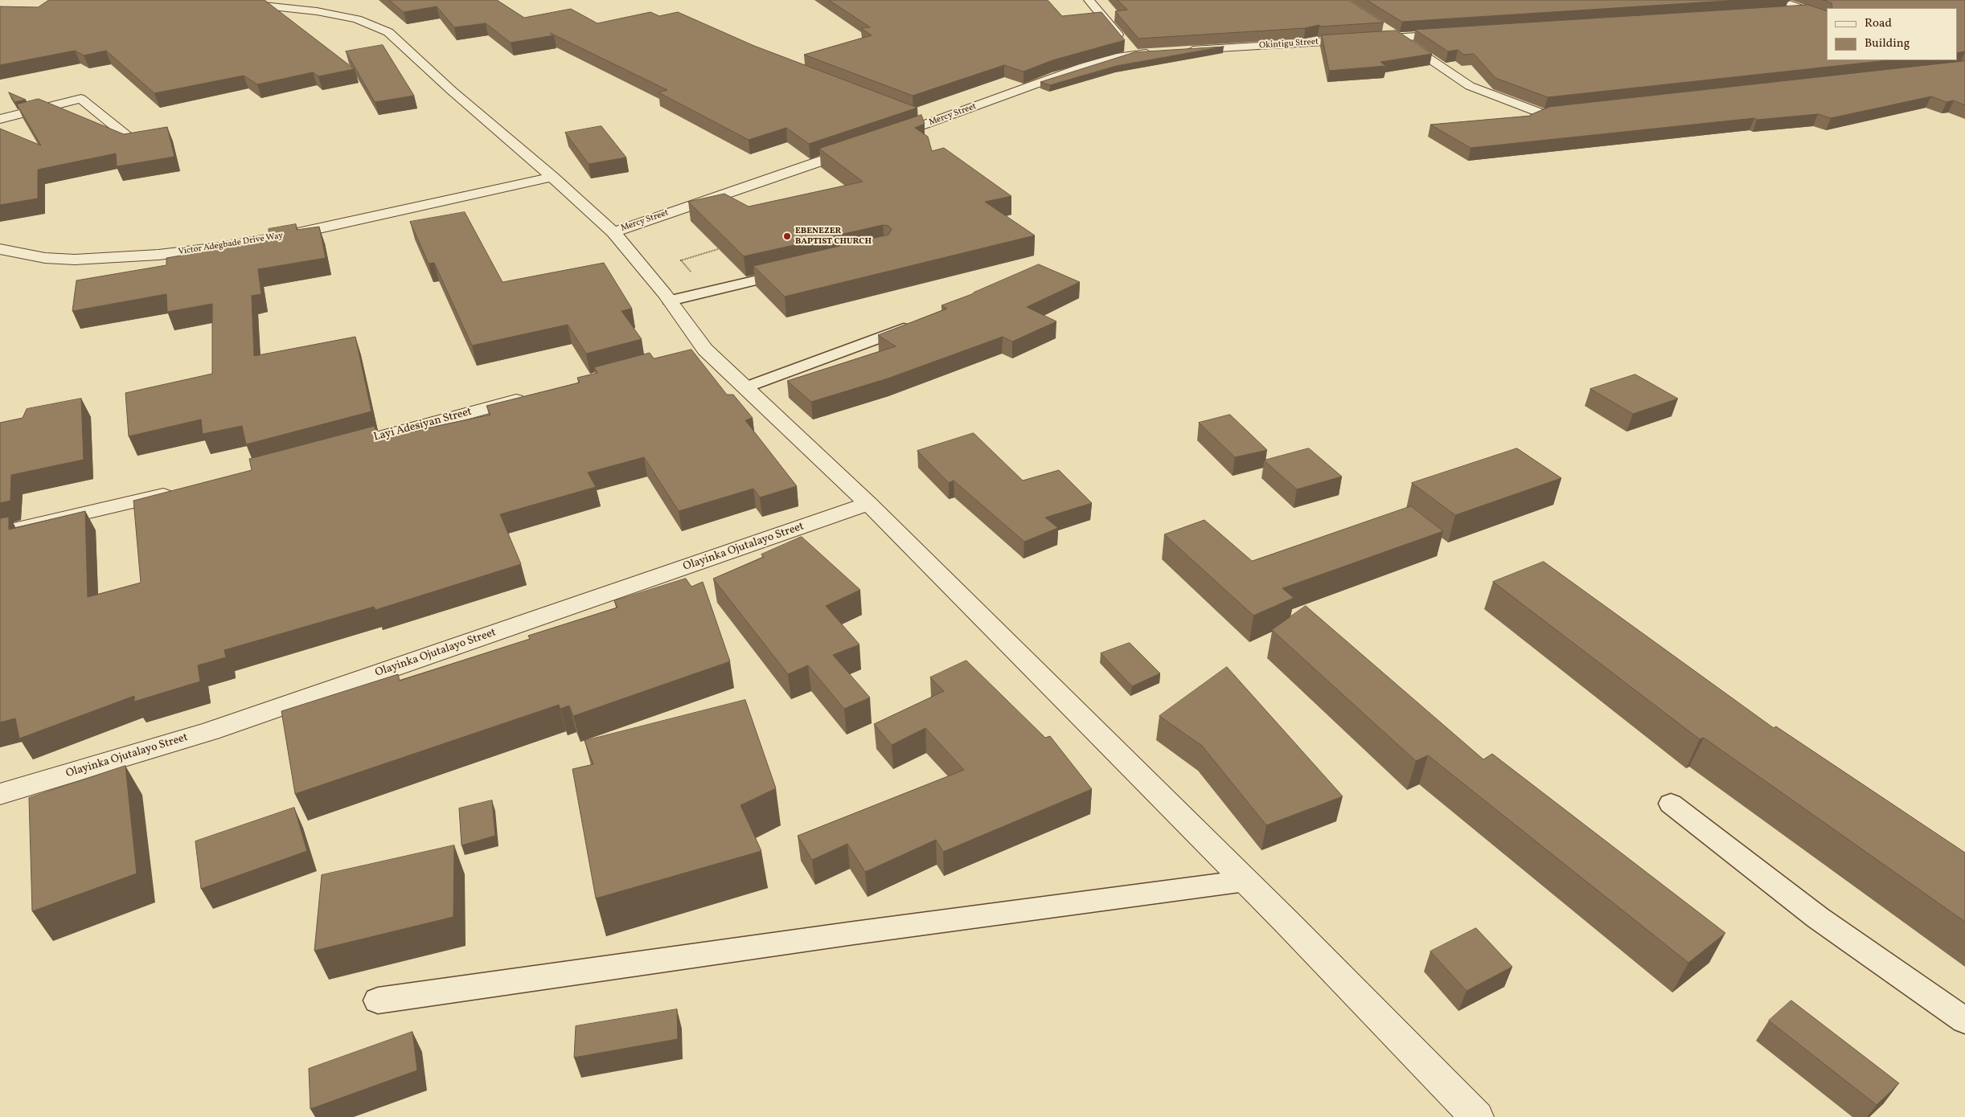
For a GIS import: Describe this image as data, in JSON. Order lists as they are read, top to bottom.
{
  "streets": {
    "street": [
      "Okintigu Street",
      "Mercy Street",
      "Victor Adegbade Drive Way",
      "Layi Adesiyan Street",
      "Olayinka Ojutalayo Street"
    ]
  },
  "places": ["EBENEZER BAPTIST CHURCH"],
  "legend": ["Road", "Building"]
}
